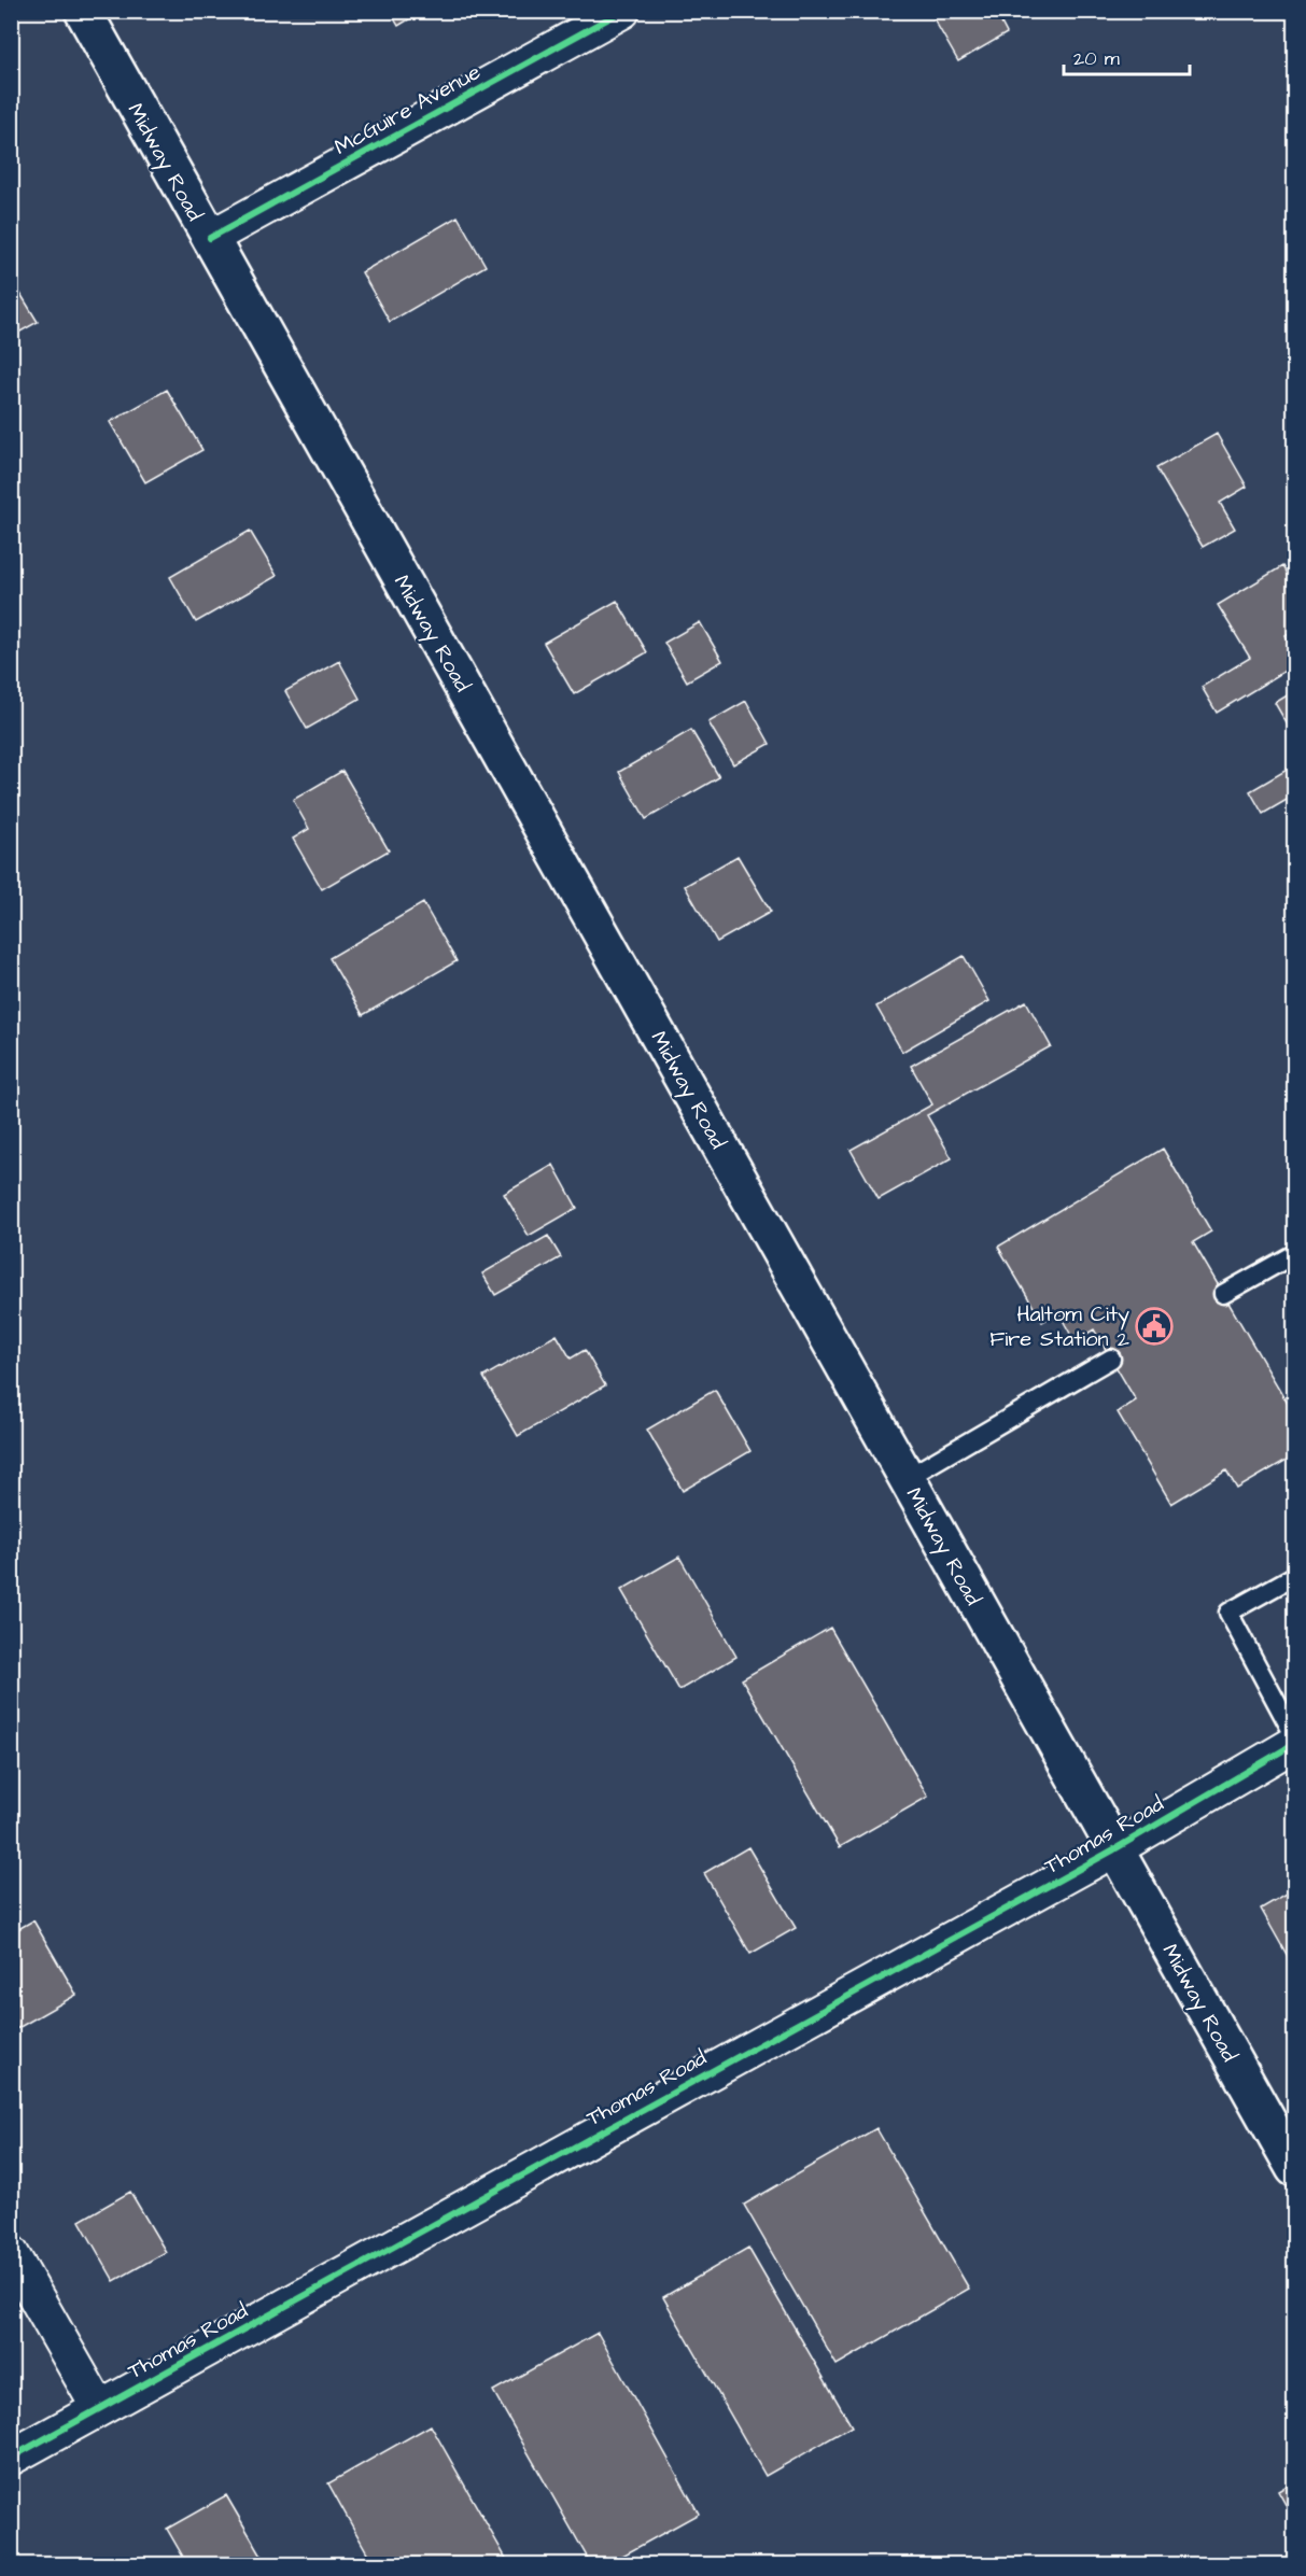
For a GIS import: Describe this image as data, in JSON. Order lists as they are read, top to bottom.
{
  "streets": {
    "main road": ["Midway Road"],
    "street": ["McGuire Avenue", "Thomas Road"]
  },
  "crossings": [
    ["McGuire Avenue", "Midway Road"],
    ["Midway Road", "Thomas Road"]
  ],
  "places": {
    "public building": ["Haltom City Fire Station 2"]
  },
  "scale_bar": "20 m"
}
